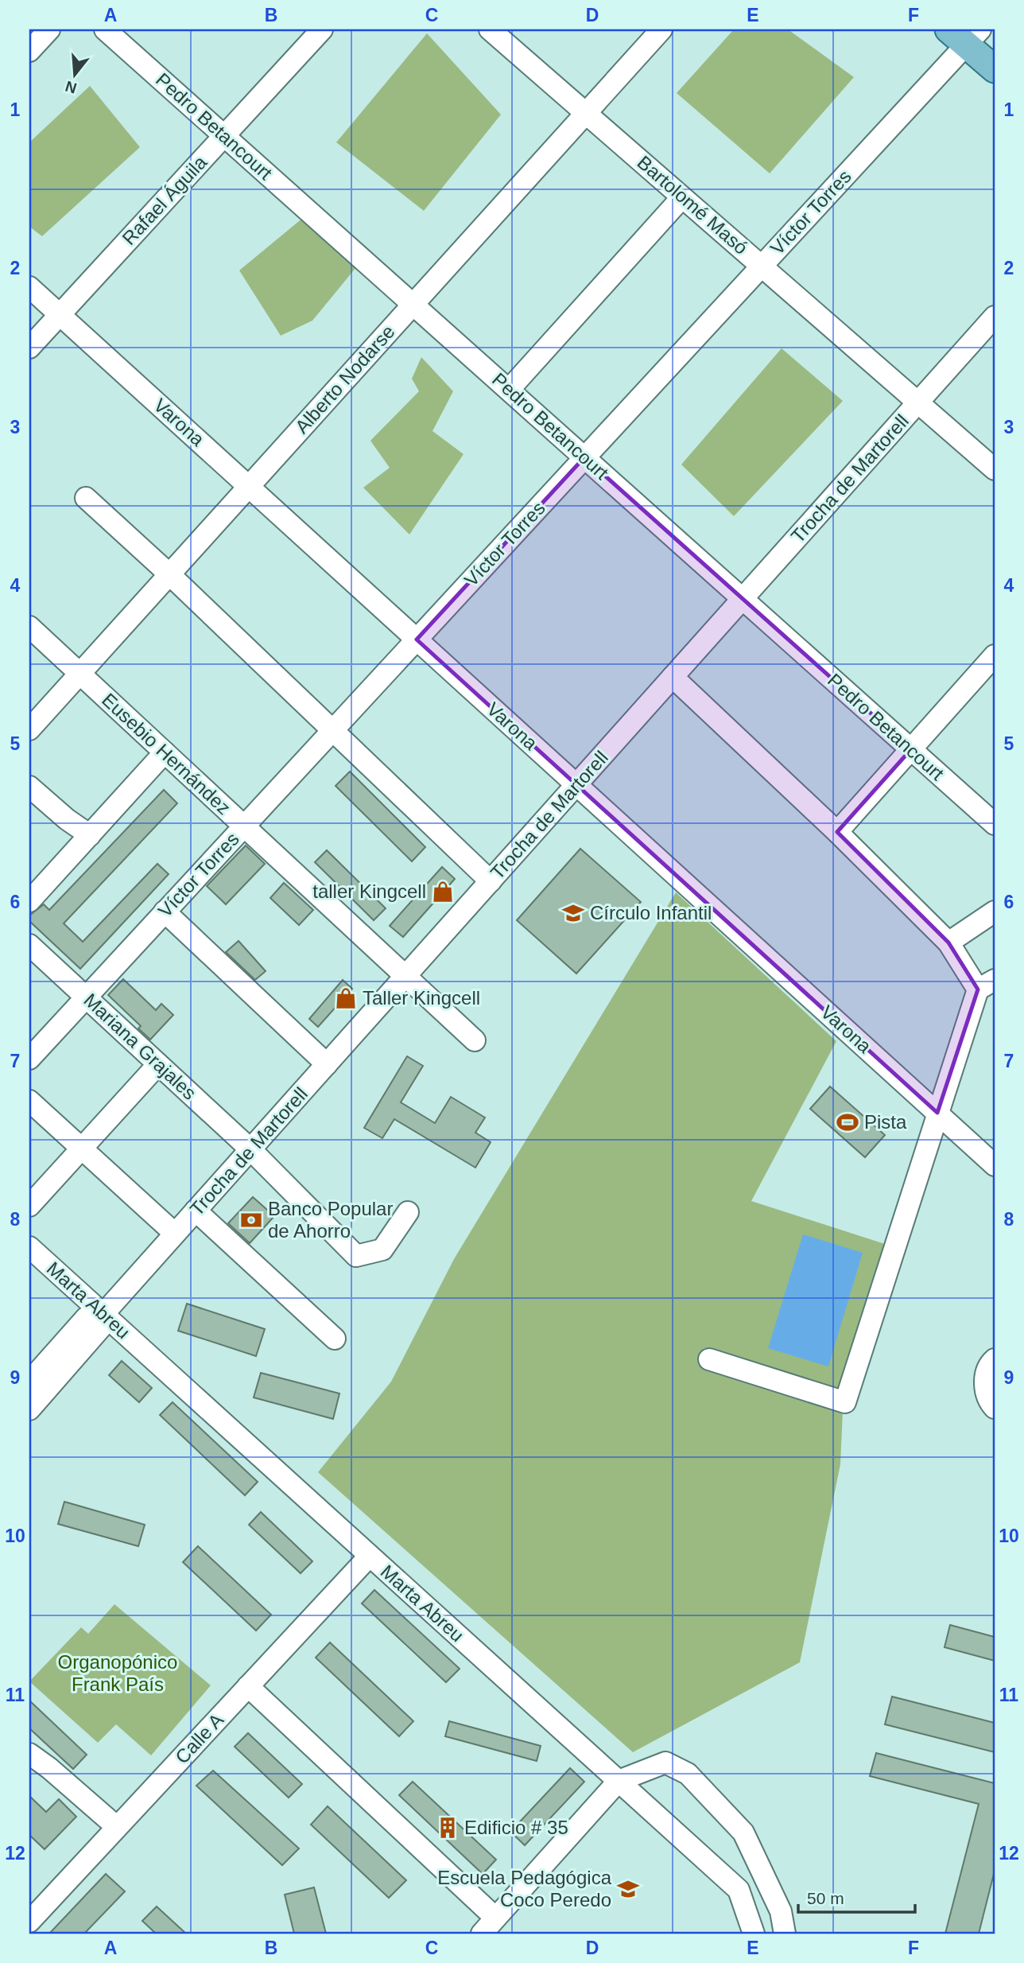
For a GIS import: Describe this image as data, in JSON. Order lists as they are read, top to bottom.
{
  "streets": {
    "street": [
      "Pedro Betancourt",
      "Rafael Águila",
      "Bartolomé Masó",
      "Víctor Torres",
      "Alberto Nodarse",
      "Varona",
      "Trocha de Martorell",
      "Eusebio Hernández",
      "Mariana Grajales",
      "Marta Abreu",
      "Calle A"
    ]
  },
  "crossings": [
    ["Pedro Betancourt", "Rafael Águila"],
    ["Pedro Betancourt", "Víctor Torres"],
    ["Pedro Betancourt", "Alberto Nodarse"],
    ["Pedro Betancourt", "Trocha de Martorell"],
    ["Rafael Águila", "Varona"],
    ["Bartolomé Masó", "Víctor Torres"],
    ["Bartolomé Masó", "Alberto Nodarse"],
    ["Bartolomé Masó", "Trocha de Martorell"],
    ["Víctor Torres", "Varona"],
    ["Víctor Torres", "Eusebio Hernández"],
    ["Víctor Torres", "Mariana Grajales"],
    ["Alberto Nodarse", "Varona"],
    ["Alberto Nodarse", "Eusebio Hernández"],
    ["Varona", "Trocha de Martorell"],
    ["Trocha de Martorell", "Eusebio Hernández"],
    ["Trocha de Martorell", "Mariana Grajales"],
    ["Trocha de Martorell", "Marta Abreu"],
    ["Marta Abreu", "Calle A"]
  ],
  "parks": ["Organopónico Frank País"],
  "places": {
    "shop": ["taller Kingcell", "Taller Kingcell"],
    "school or university": ["Círculo Infantil", "Escuela Pedagógica Coco Peredo"],
    "sports": ["Pista"],
    "bank": ["Banco Popular de Ahorro"],
    "building": ["Edificio # 35"]
  },
  "scale_bar": "50 m",
  "north": "bottom",
  "grid": {
    "columns": [
      "A",
      "B",
      "C",
      "D",
      "E",
      "F"
    ],
    "rows": [
      "1",
      "2",
      "3",
      "4",
      "5",
      "6",
      "7",
      "8",
      "9",
      "10",
      "11",
      "12"
    ]
  }
}
